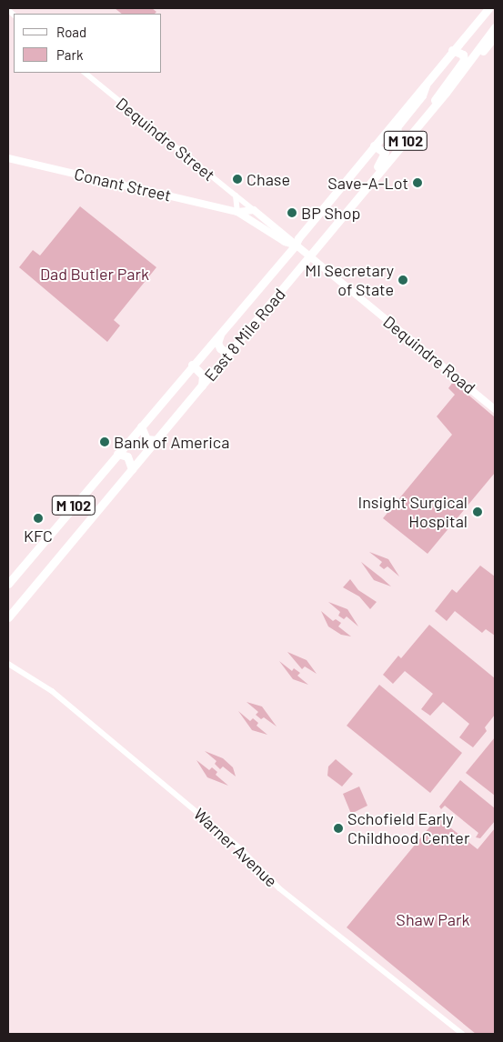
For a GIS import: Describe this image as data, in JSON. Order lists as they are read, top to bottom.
{
  "streets": {
    "highway": ["M 102", "East 8 Mile Road"],
    "main road": ["Conant Street", "Dequindre Road"],
    "street": ["Dequindre Street", "Warner Avenue"]
  },
  "crossings": [
    ["Dequindre Street", "Conant Street"],
    ["Conant Street", "East 8 Mile Road"],
    ["Conant Street", "Dequindre Road"],
    ["East 8 Mile Road", "Dequindre Road"]
  ],
  "parks": ["Dad Butler Park", "Shaw Park"],
  "places": [
    "Chase",
    "Save-A-Lot",
    "BP Shop",
    "MI Secretary of State",
    "Bank of America",
    "Insight Surgical Hospital",
    "KFC",
    "Schofield Early Childhood Center"
  ],
  "legend": ["Road", "Park"]
}
